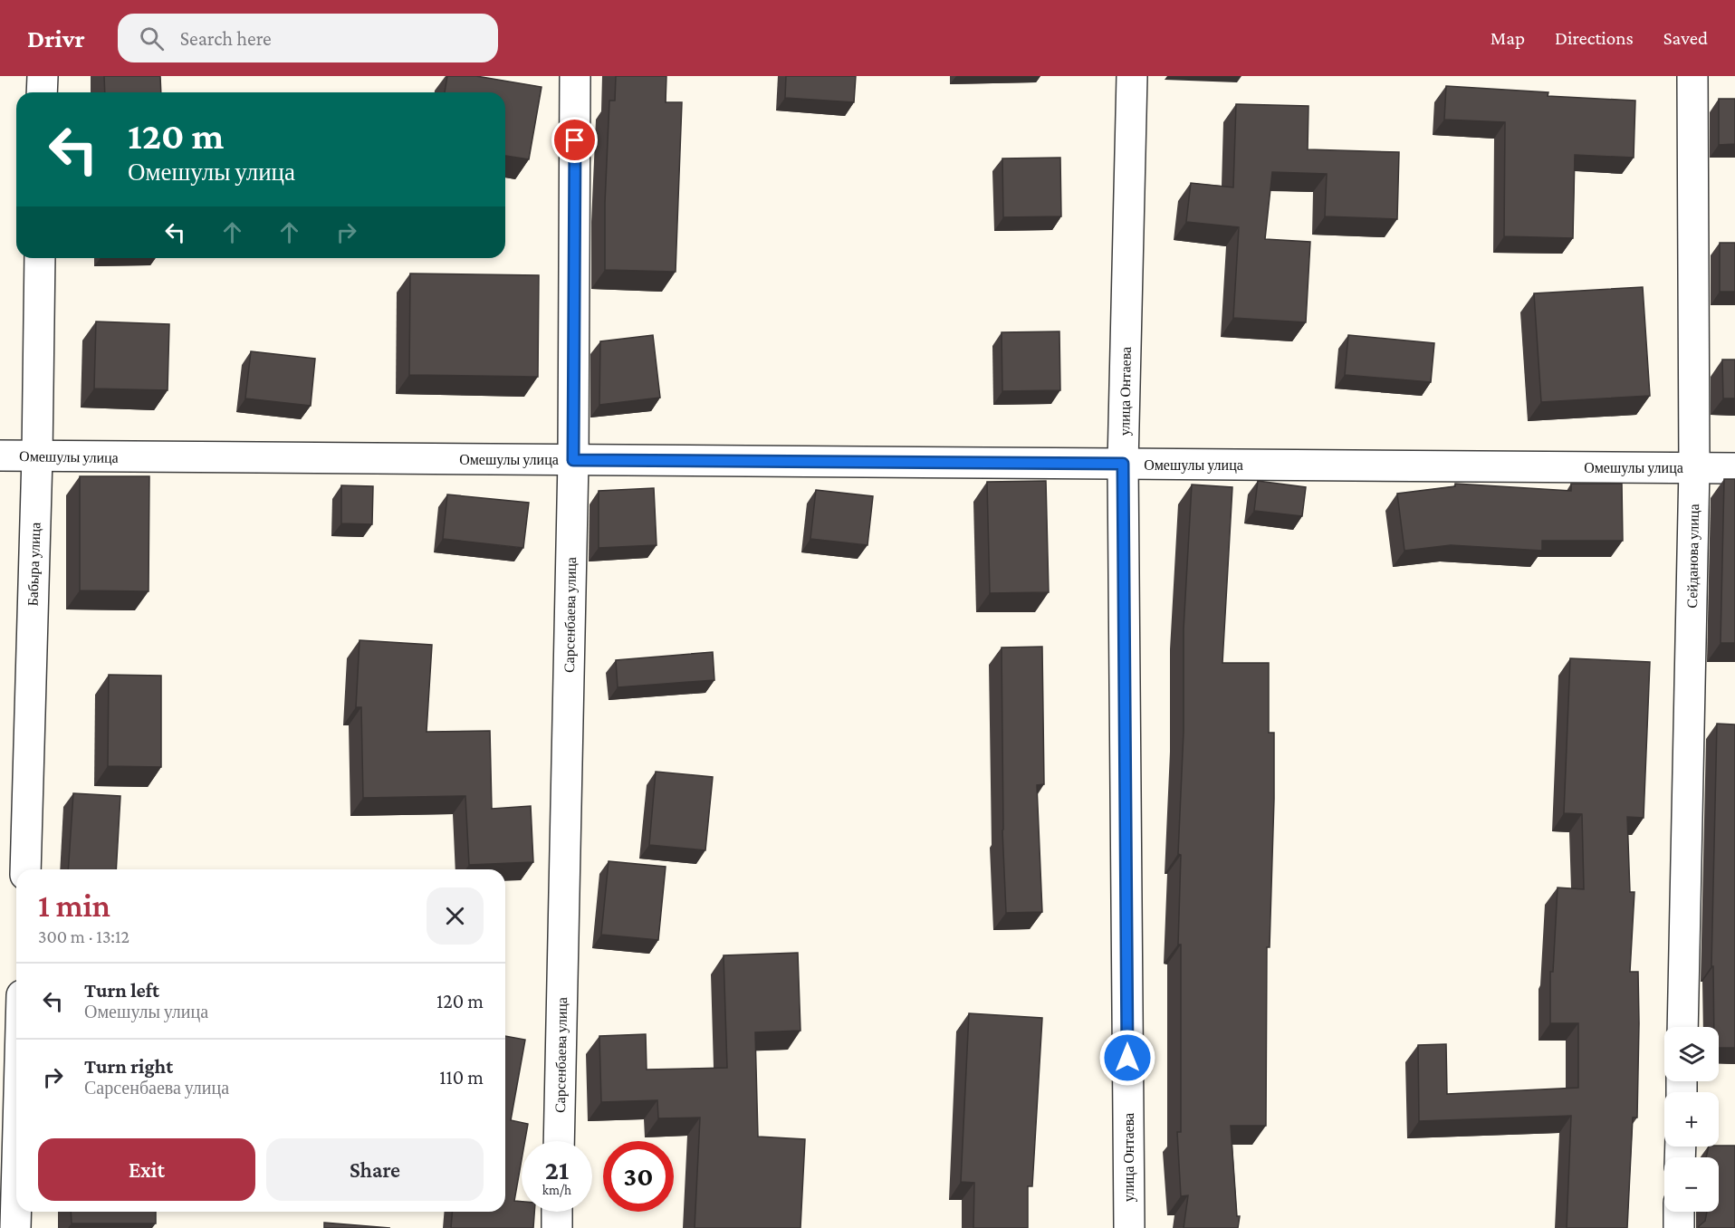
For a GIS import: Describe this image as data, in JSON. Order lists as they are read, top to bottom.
{
  "streets": {
    "street": [
      "улица Онтаева",
      "Омешулы улица",
      "Сейданова улица",
      "Бабыра улица",
      "Сарсенбаева улица"
    ]
  },
  "crossings": [
    ["улица Онтаева", "Омешулы улица"],
    ["Омешулы улица", "Сейданова улица"],
    ["Омешулы улица", "Бабыра улица"],
    ["Омешулы улица", "Сарсенбаева улица"]
  ],
  "page": {
    "header": "Drivr",
    "search": "Search here",
    "nav": ["Map", "Directions", "Saved"],
    "turn": ["120 m", "Омешулы улица"],
    "heading": ["1 min", "300 m · 13:12"],
    "list": [
      {
        "name": "Turn left",
        "note": "Омешулы улица",
        "value": "120 m"
      },
      {
        "name": "Turn right",
        "note": "Сарсенбаева улица",
        "value": "110 m"
      }
    ],
    "map_buttons": ["+", "−"],
    "buttons": ["Exit", "Share"],
    "speed": "21 km/h",
    "limit": "30"
  }
}
